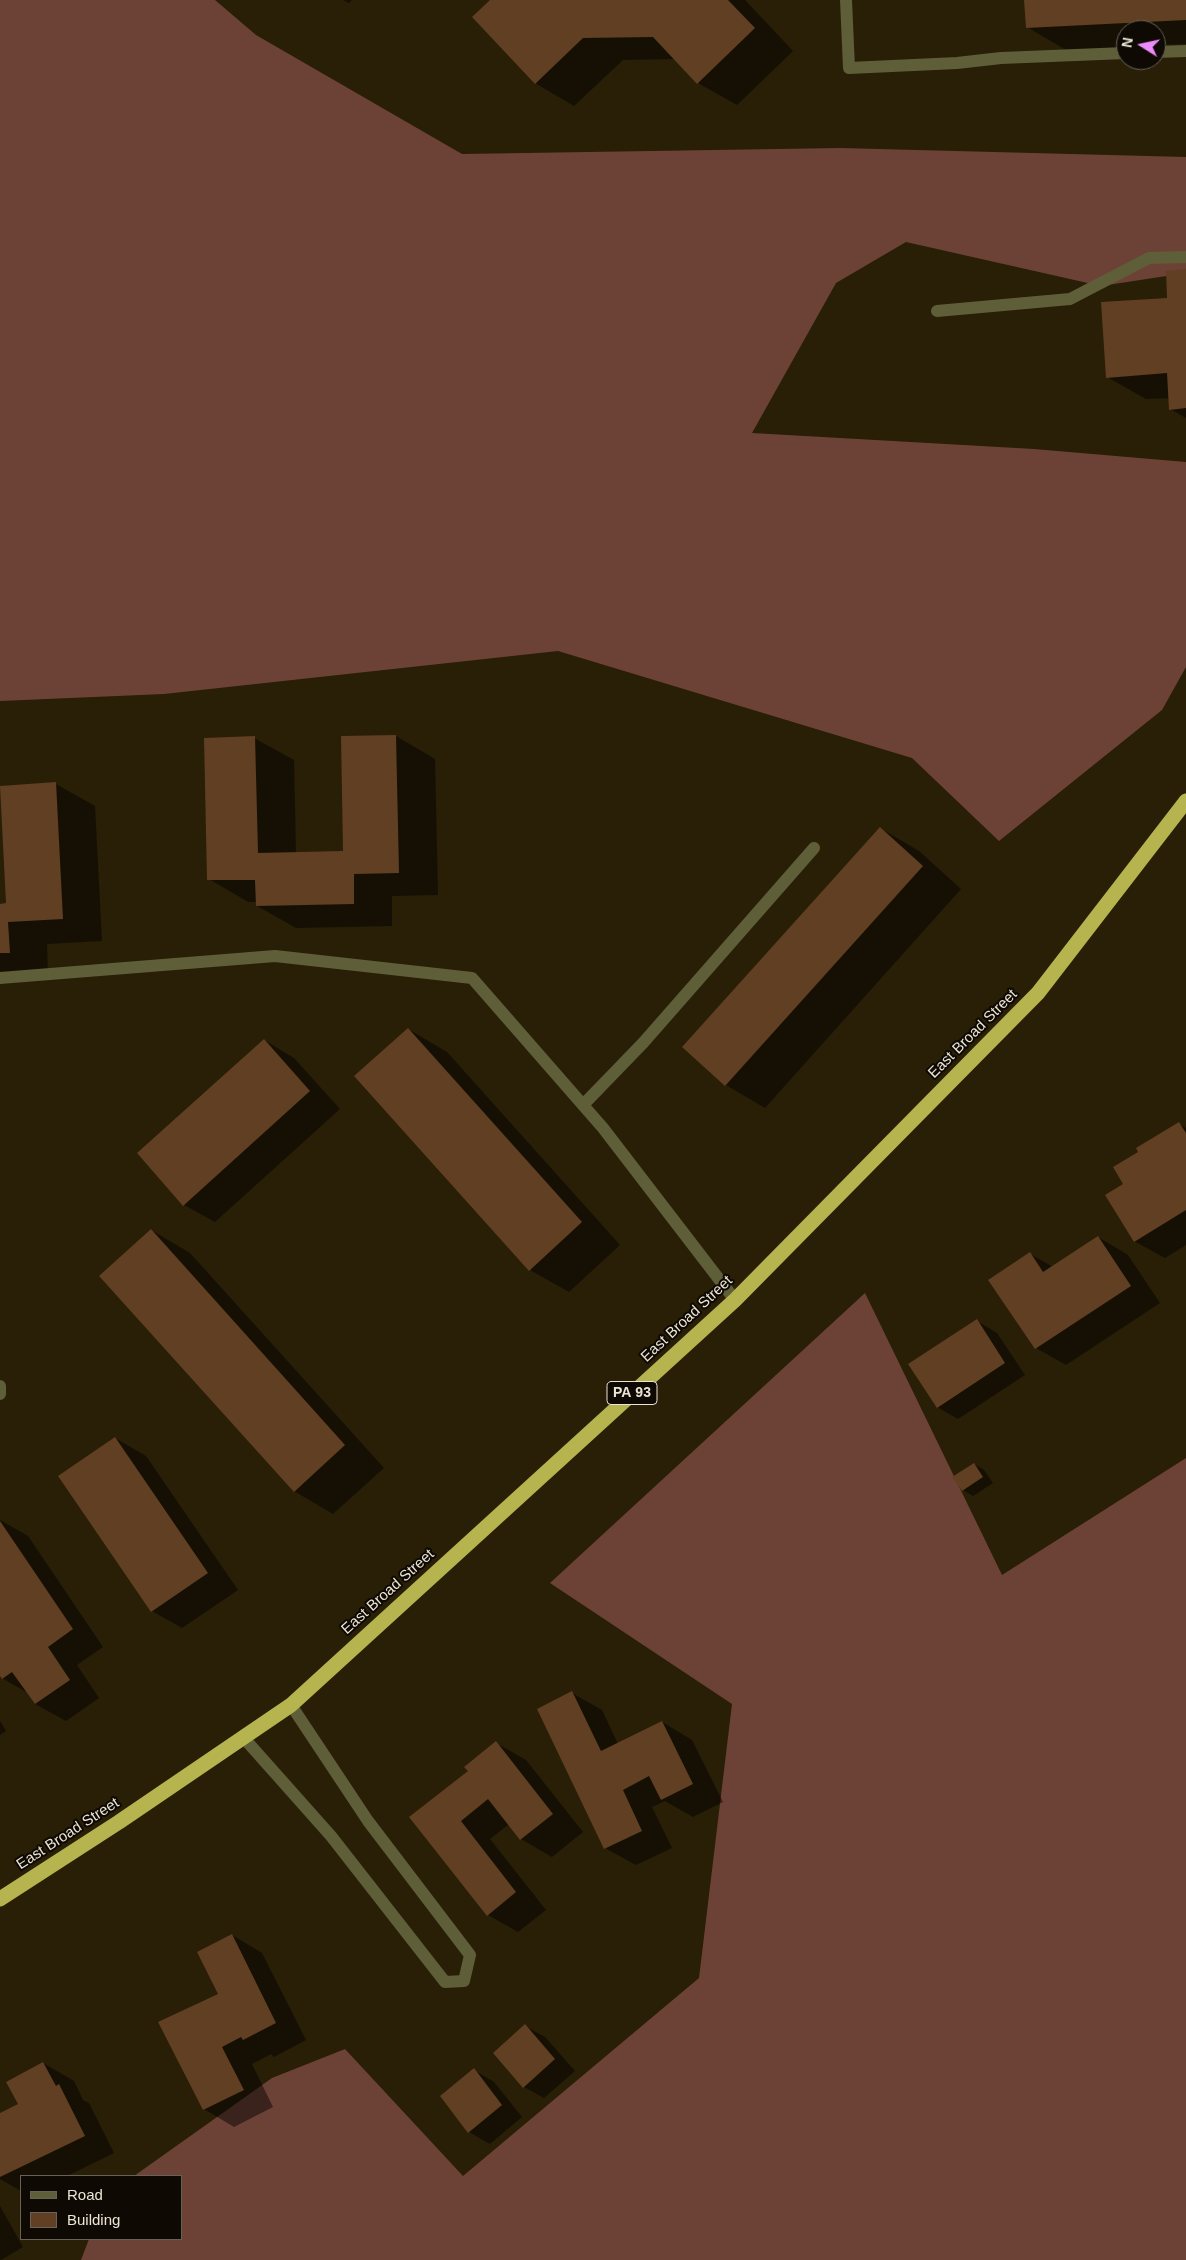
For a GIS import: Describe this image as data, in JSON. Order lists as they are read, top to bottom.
{
  "streets": {
    "highway": ["East Broad Street", "PA 93"]
  },
  "legend": ["Road", "Building"],
  "north": "left"
}
